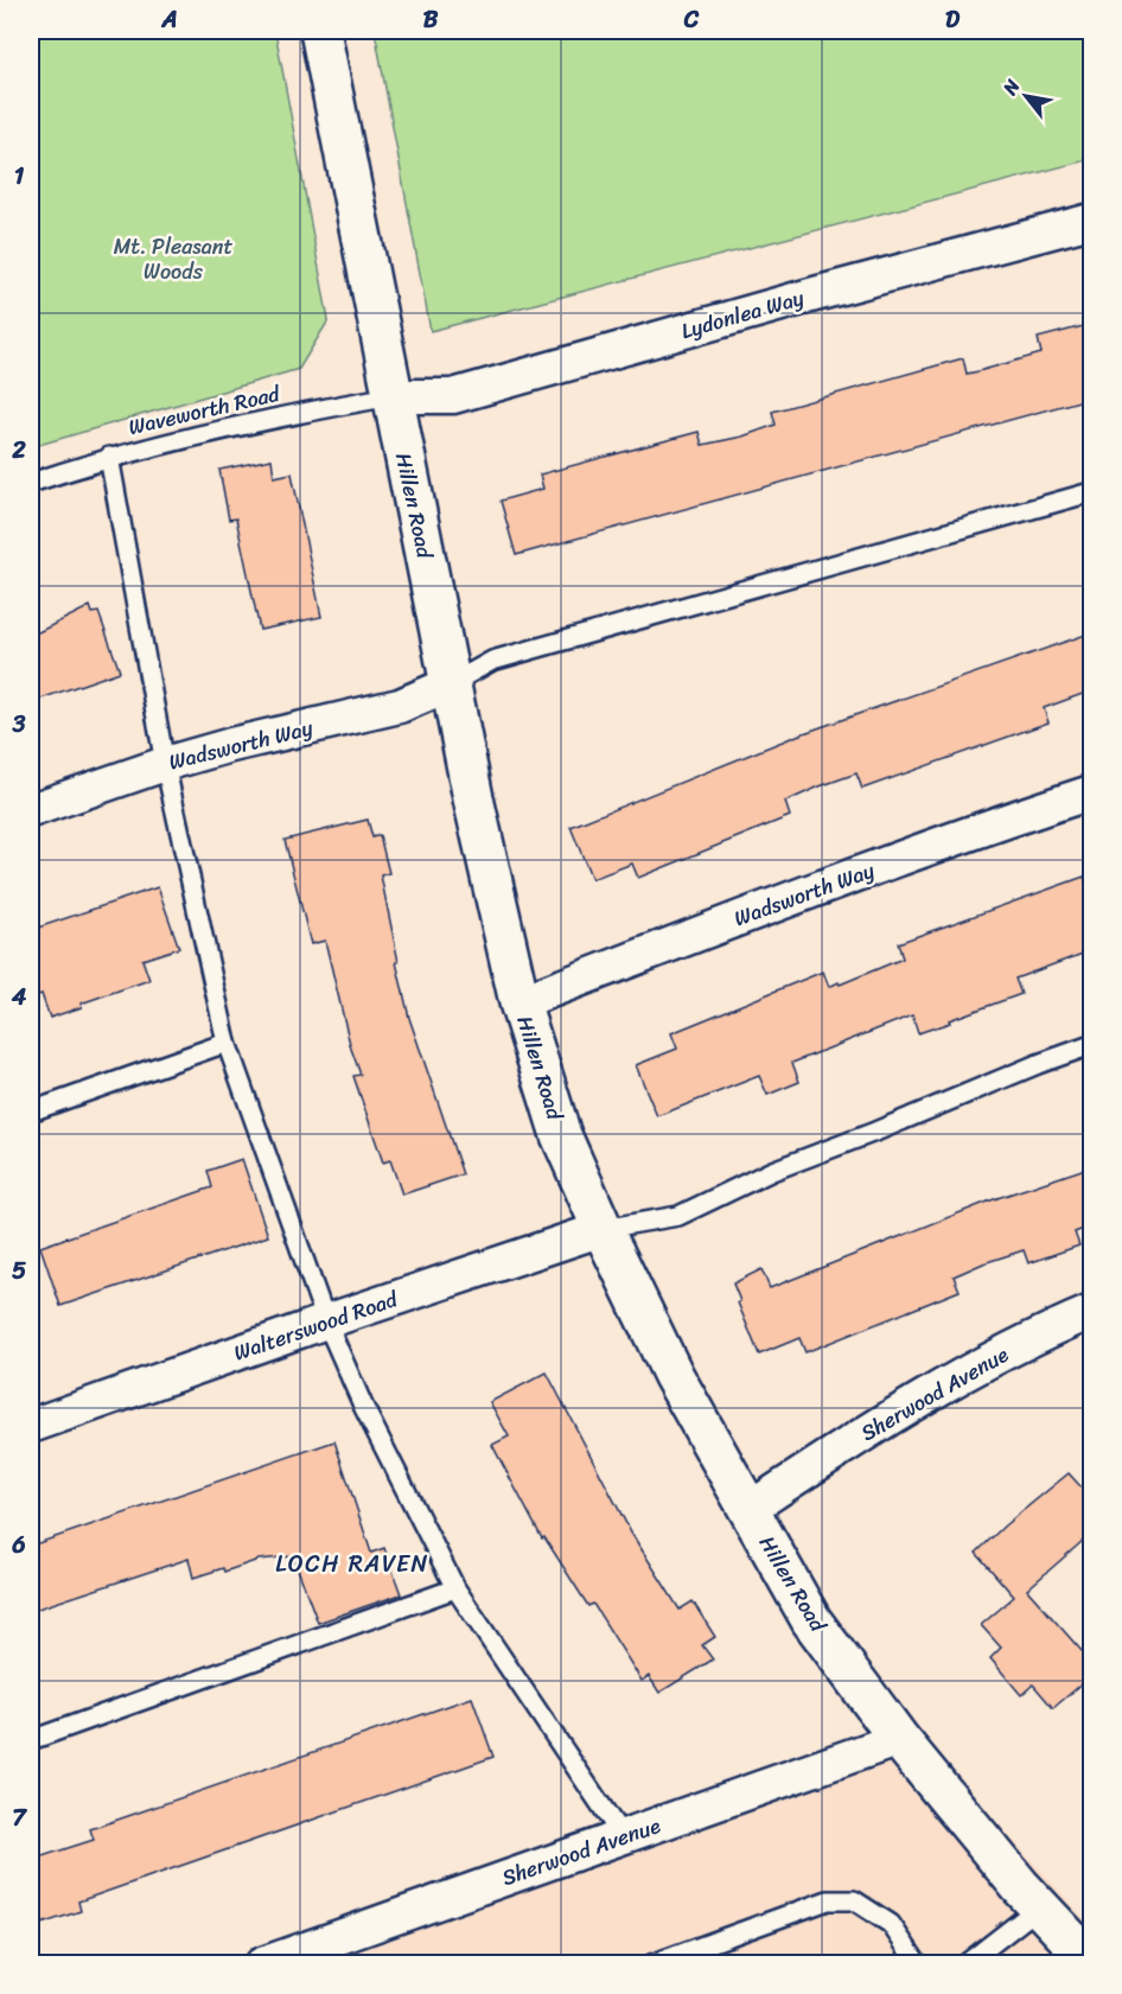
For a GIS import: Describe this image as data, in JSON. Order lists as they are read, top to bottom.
{
  "streets": {
    "street": [
      "Lydonlea Way",
      "Hillen Road",
      "Wadsworth Way",
      "Walterswood Road",
      "Sherwood Avenue"
    ],
    "lane": ["Waveworth Road"]
  },
  "crossings": [
    ["Lydonlea Way", "Waveworth Road"],
    ["Lydonlea Way", "Hillen Road"],
    ["Waveworth Road", "Hillen Road"],
    ["Hillen Road", "Wadsworth Way"],
    ["Hillen Road", "Walterswood Road"],
    ["Hillen Road", "Sherwood Avenue"]
  ],
  "districts": ["LOCH RAVEN"],
  "parks": ["Mt. Pleasant Woods"],
  "north": "top left",
  "grid": {
    "columns": [
      "A",
      "B",
      "C",
      "D"
    ],
    "rows": [
      "1",
      "2",
      "3",
      "4",
      "5",
      "6",
      "7"
    ]
  }
}
